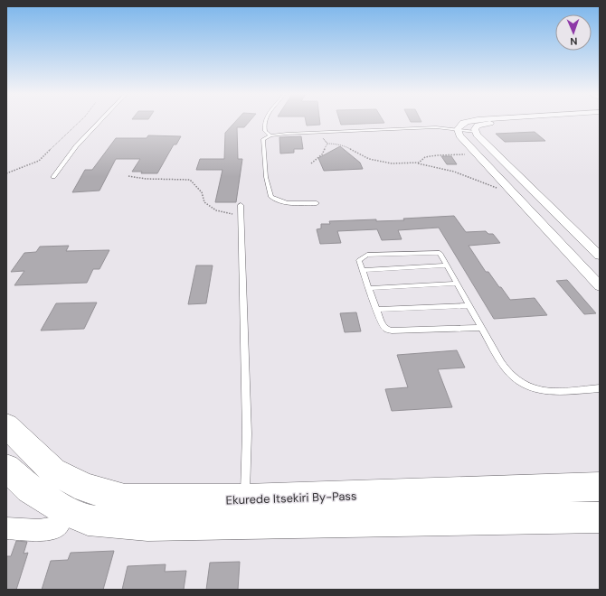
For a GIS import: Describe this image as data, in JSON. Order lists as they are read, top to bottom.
{
  "streets": {
    "main road": ["Ekurede Itsekiri By-Pass"]
  },
  "north": "bottom"
}
